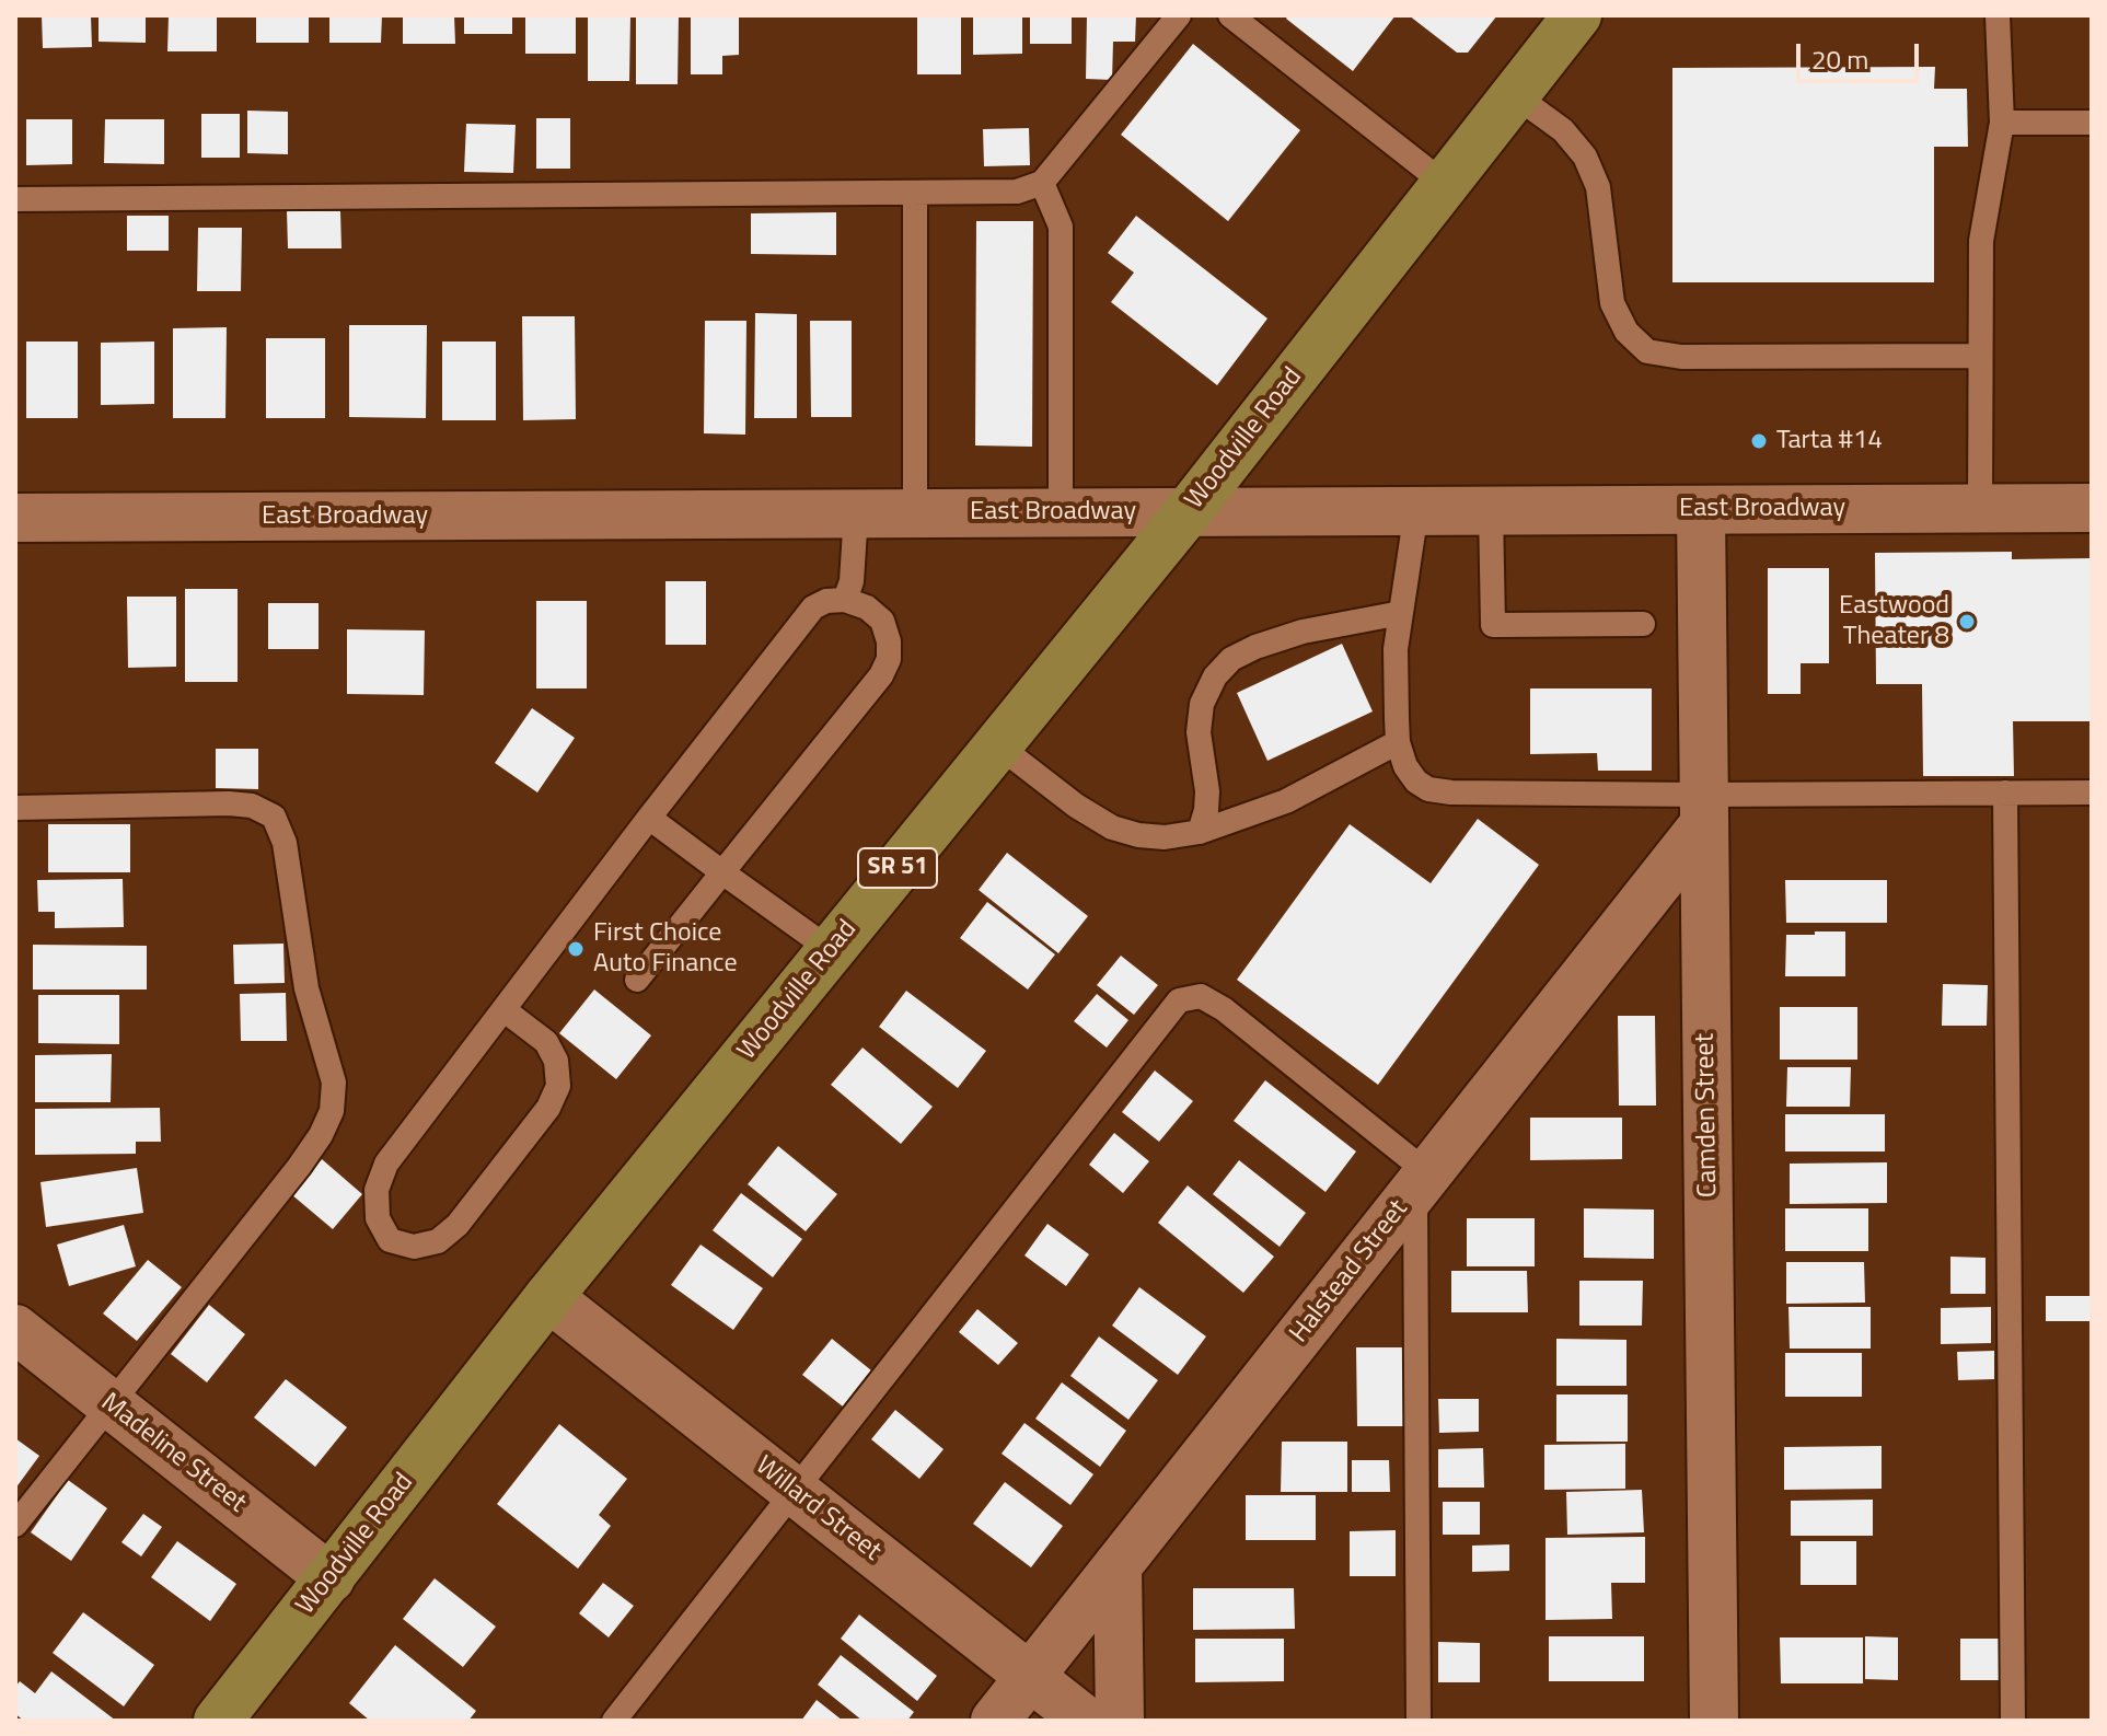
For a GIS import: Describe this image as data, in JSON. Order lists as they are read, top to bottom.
{
  "streets": {
    "main road": ["Woodville Road", "SR 51"],
    "street": [
      "East Broadway",
      "Camden Street",
      "Halstead Street",
      "Madeline Street",
      "Willard Street"
    ]
  },
  "crossings": [
    ["Woodville Road", "East Broadway"],
    ["Woodville Road", "Madeline Street"],
    ["Woodville Road", "Willard Street"],
    ["East Broadway", "Camden Street"],
    ["Camden Street", "Halstead Street"],
    ["Halstead Street", "Willard Street"]
  ],
  "places": ["Tarta #14", "Eastwood Theater 8", "First Choice Auto Finance"],
  "scale_bar": "20 m"
}
